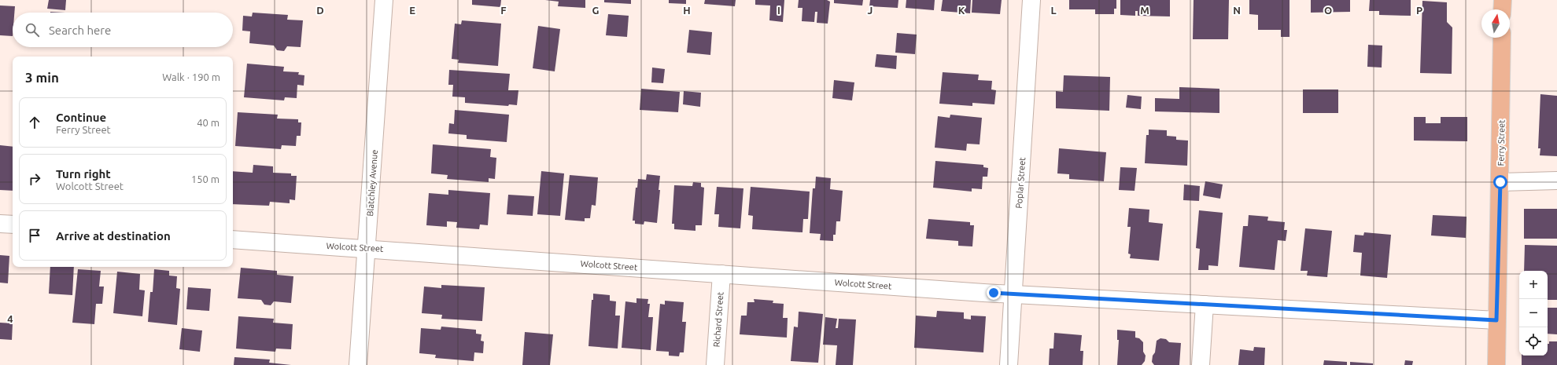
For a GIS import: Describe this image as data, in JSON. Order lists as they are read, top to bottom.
{
  "streets": {
    "main road": ["Ferry Street"],
    "street": [
      "Blatchley Avenue",
      "Poplar Street",
      "Wolcott Street",
      "Richard Street"
    ]
  },
  "crossings": [
    ["Ferry Street", "Wolcott Street"],
    ["Blatchley Avenue", "Wolcott Street"],
    ["Poplar Street", "Wolcott Street"],
    ["Wolcott Street", "Richard Street"]
  ],
  "north": "top",
  "page": {
    "search": "Search here",
    "heading": ["3 min", "Walk · 190 m"],
    "list": [
      ["Continue", "Ferry Street", "40 m"],
      ["Turn right", "Wolcott Street", "150 m"],
      "Arrive at destination"
    ],
    "map_buttons": ["+", "−"]
  },
  "grid": {
    "columns": [
      "D",
      "E",
      "F",
      "G",
      "H",
      "I",
      "J",
      "K",
      "L",
      "M",
      "N",
      "O",
      "P"
    ],
    "rows": ["4"]
  }
}
